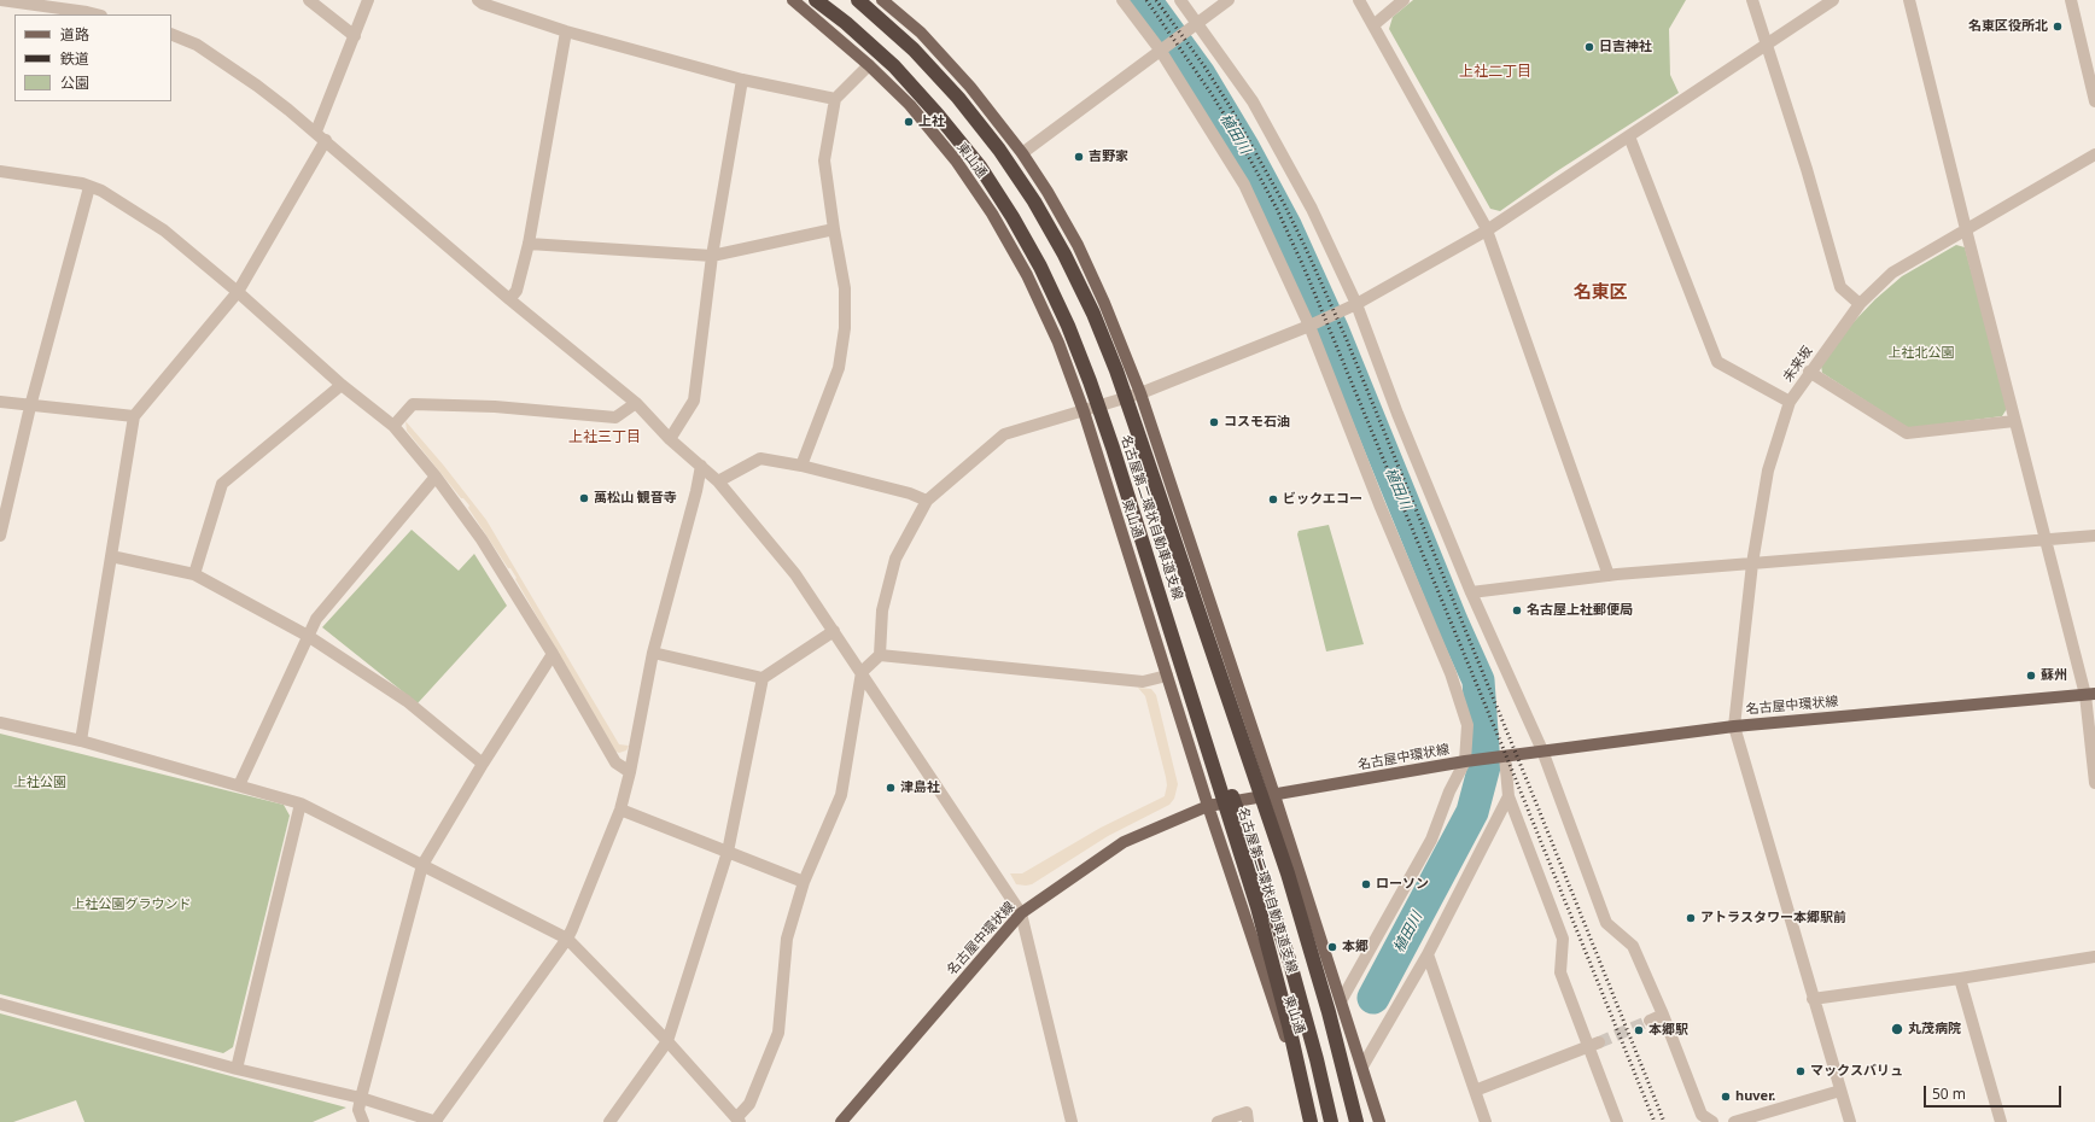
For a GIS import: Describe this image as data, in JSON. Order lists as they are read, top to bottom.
{
  "streets": {
    "highway": ["名古屋第二環状自動車道支線"],
    "main road": ["東山通", "名古屋中環状線"],
    "street": ["未来坂"]
  },
  "crossings": [
    ["東山通", "名古屋第二環状自動車道支線"],
    ["東山通", "名古屋中環状線"],
    ["未来坂", "名古屋中環状線"]
  ],
  "districts": ["上社二丁目", "名東区", "上社三丁目"],
  "water": ["植田川"],
  "parks": ["上社北公園", "上社公園", "上社公園グラウンド"],
  "places": [
    "名東区役所北",
    "日吉神社",
    "上社",
    "吉野家",
    "コスモ石油",
    "萬松山 観音寺",
    "ビックエコー",
    "名古屋上社郵便局",
    "蘇州",
    "津島社",
    "ローソン",
    "アトラスタワー本郷駅前",
    "本郷",
    "丸茂病院",
    "本郷駅",
    "マックスバリュ",
    "huver."
  ],
  "legend": ["道路", "鉄道", "公園"],
  "scale_bar": "50 m"
}
